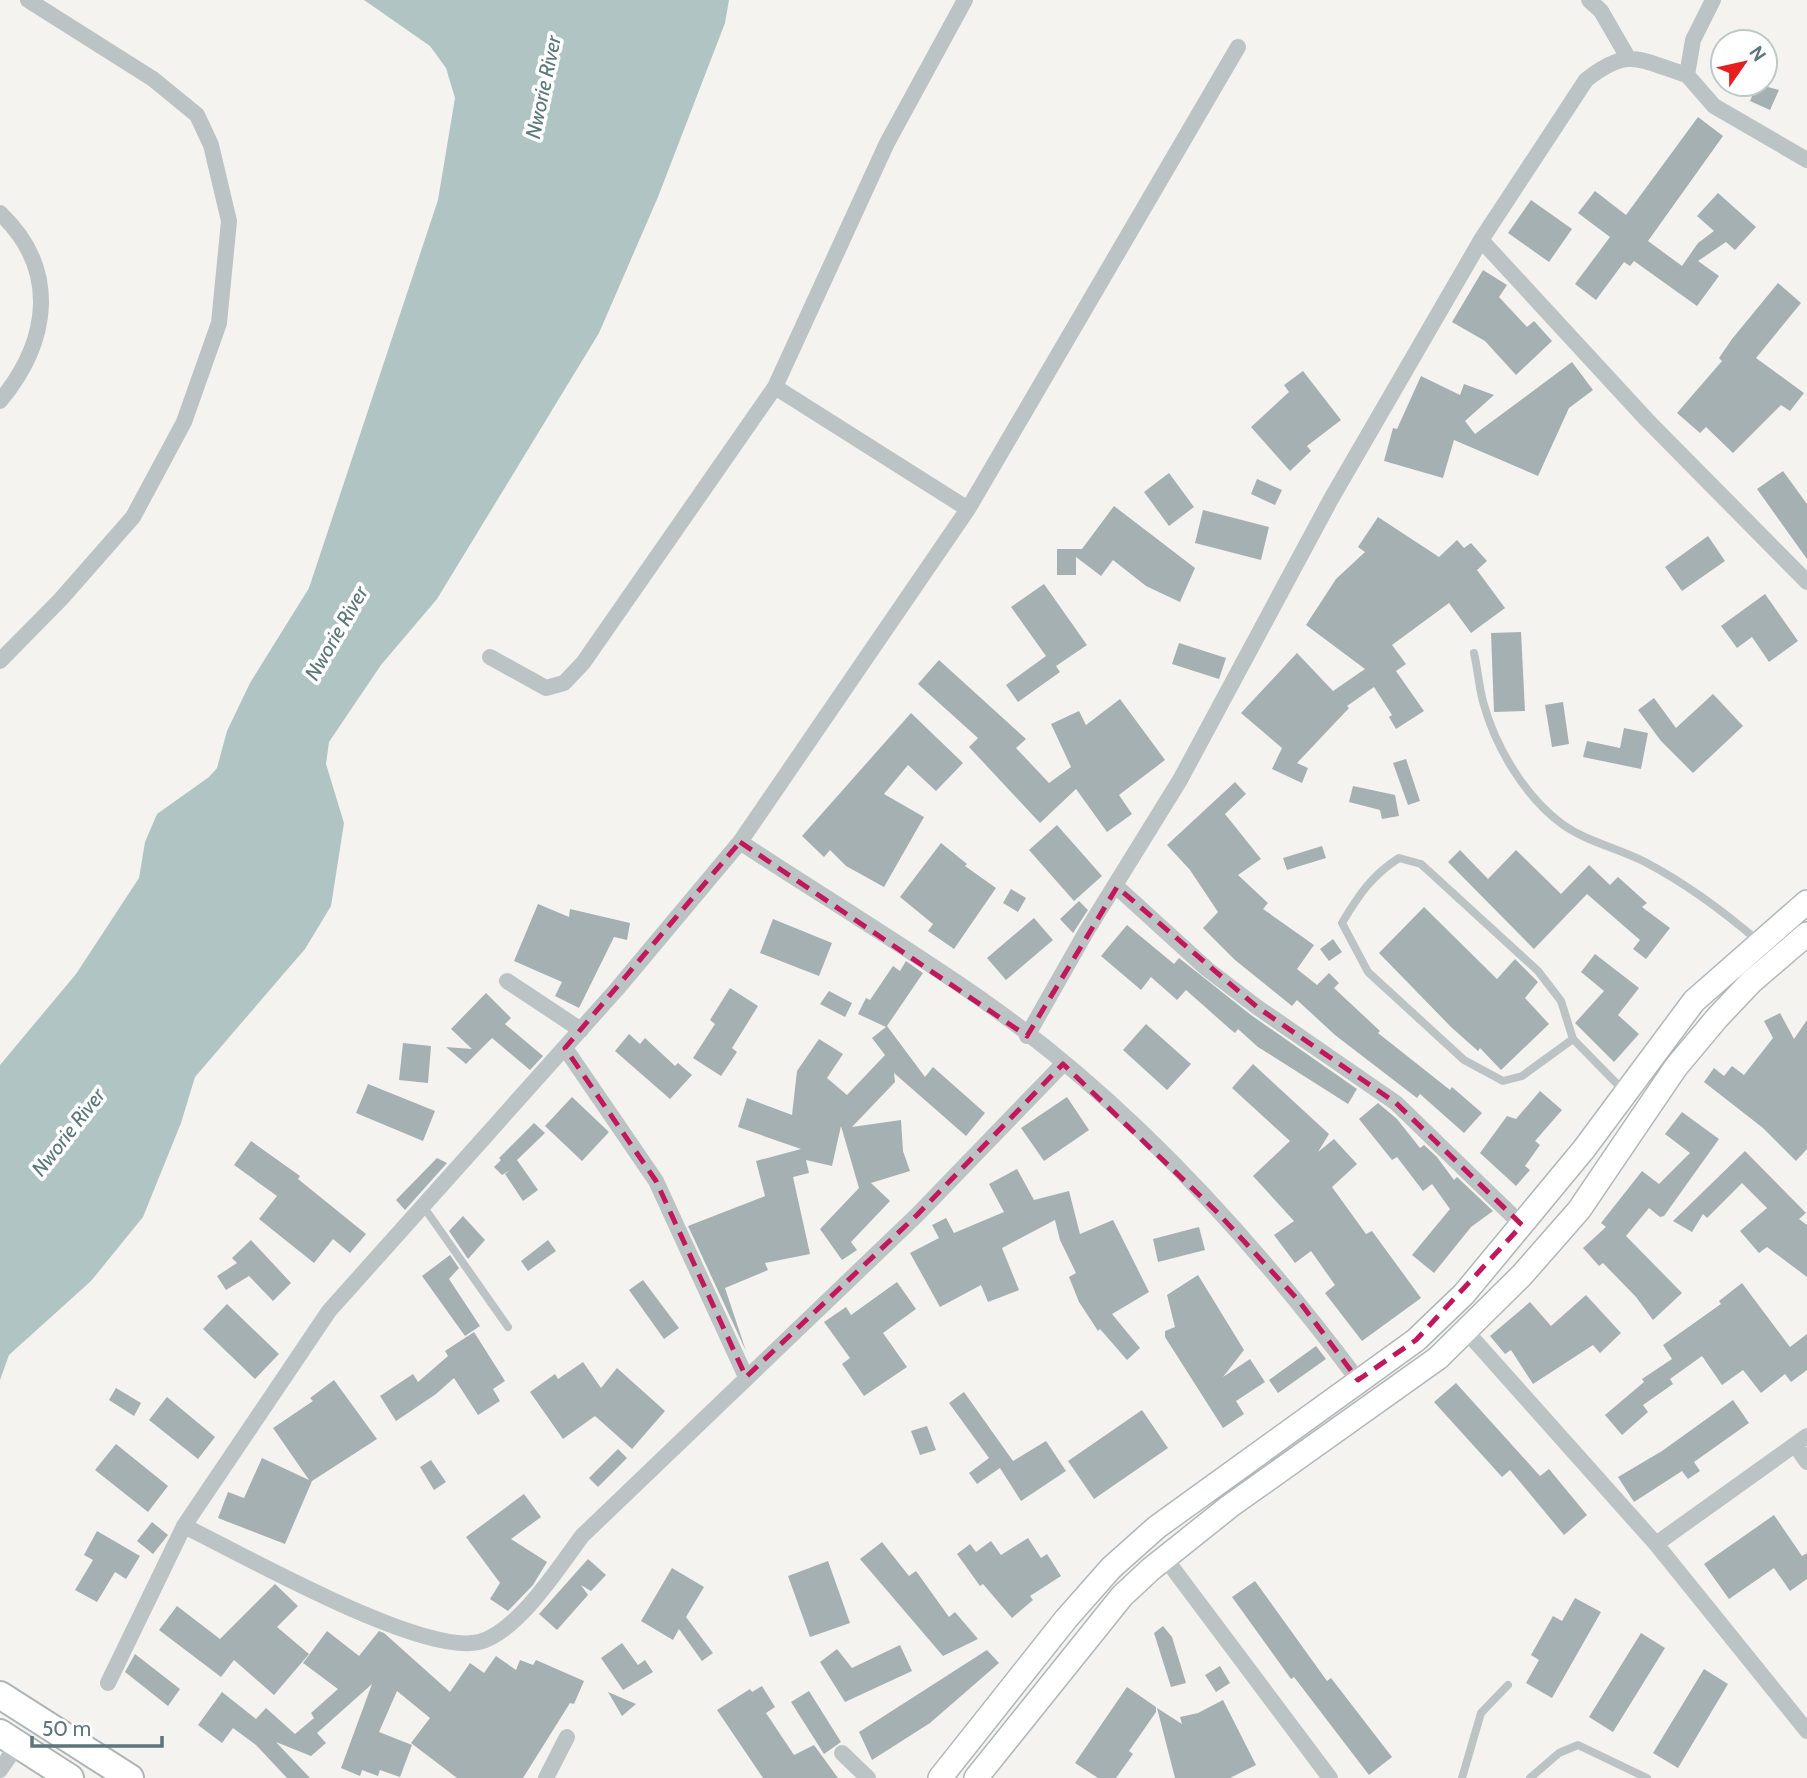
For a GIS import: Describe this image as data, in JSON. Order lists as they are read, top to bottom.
{
  "water": ["Nworie River"],
  "scale_bar": "50 m",
  "north": "top right"
}
